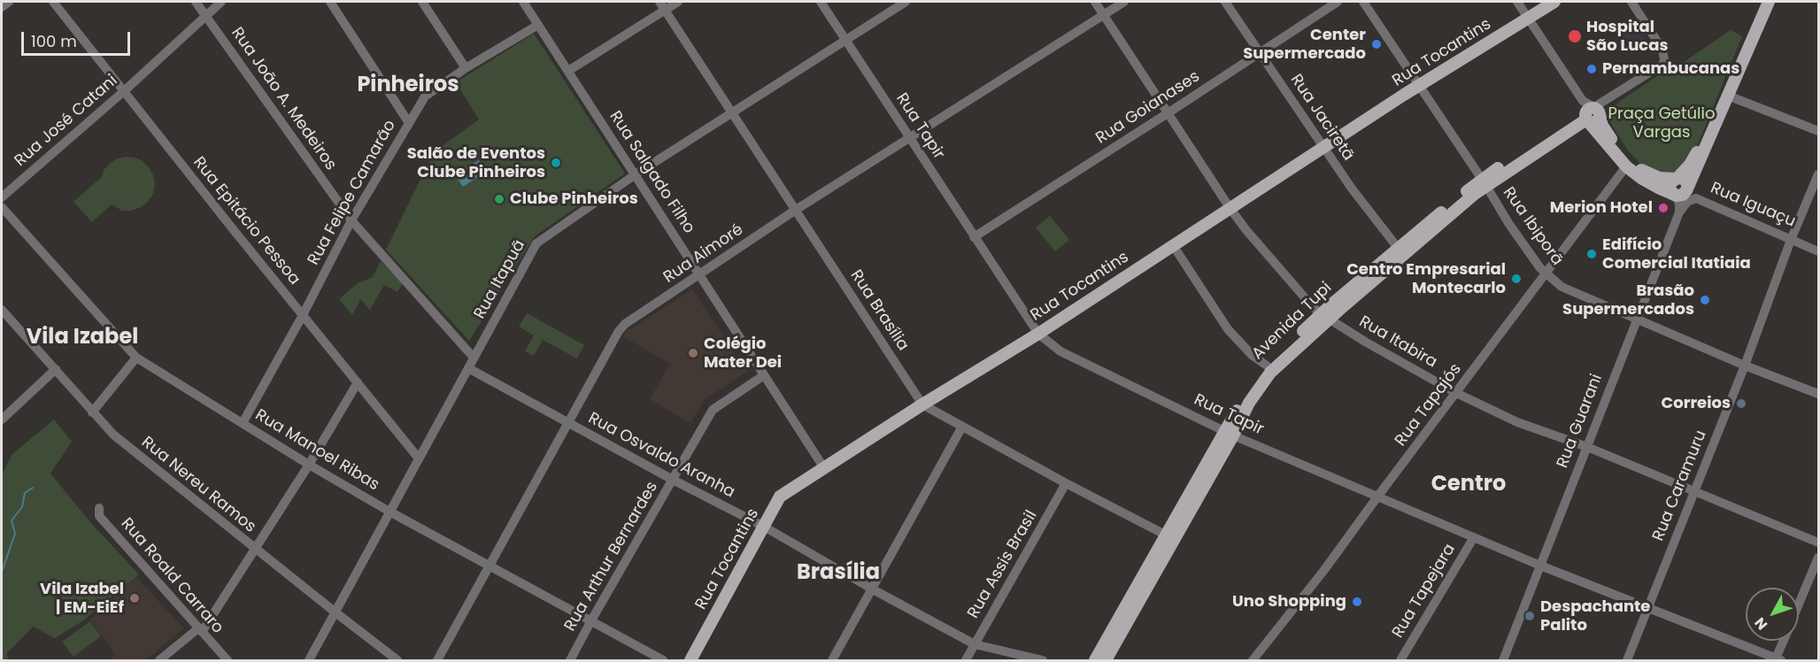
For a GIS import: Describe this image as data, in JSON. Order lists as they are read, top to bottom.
{
  "streets": {
    "main road": ["Rua Tocantins", "Avenida Tupi"],
    "street": [
      "Rua João A. Medeiros",
      "Rua Goianases",
      "Rua Jaciretã",
      "Rua José Catani",
      "Rua Tapir",
      "Rua Salgado Filho",
      "Rua Felipe Camarão",
      "Rua Iguaçu",
      "Rua Epitácio Pessoa",
      "Rua Ibiporã",
      "Rua Aimoré",
      "Rua Itapuã",
      "Rua Brasília",
      "Rua Itabira",
      "Rua Tapajós",
      "Rua Guarani",
      "Rua Manoel Ribas",
      "Rua Osvaldo Aranha",
      "Rua Nereu Ramos",
      "Rua Caramuru",
      "Rua Arthur Bernardes",
      "Rua Assis Brasil",
      "Rua Roald Carraro",
      "Rua Tapejara"
    ]
  },
  "crossings": [
    ["Rua Tocantins", "Rua Jaciretã"],
    ["Rua Tocantins", "Rua Tapir"],
    ["Rua Tocantins", "Rua Salgado Filho"],
    ["Rua Tocantins", "Rua Ibiporã"],
    ["Rua Tocantins", "Rua Brasília"],
    ["Rua Tocantins", "Rua Itabira"],
    ["Rua Tocantins", "Rua Osvaldo Aranha"],
    ["Rua João A. Medeiros", "Rua José Catani"],
    ["Rua João A. Medeiros", "Rua Felipe Camarão"],
    ["Rua João A. Medeiros", "Rua Itapuã"],
    ["Rua Goianases", "Rua Jaciretã"],
    ["Rua Goianases", "Rua Tapir"],
    ["Rua Goianases", "Rua Itabira"],
    ["Rua Jaciretã", "Avenida Tupi"],
    ["Rua José Catani", "Rua Epitácio Pessoa"],
    ["Rua Tapir", "Rua Aimoré"],
    ["Rua Tapir", "Rua Itapuã"],
    ["Rua Tapir", "Avenida Tupi"],
    ["Rua Tapir", "Rua Tapajós"],
    ["Rua Tapir", "Rua Guarani"],
    ["Rua Tapir", "Rua Caramuru"],
    ["Rua Tapir", "Rua Tapejara"],
    ["Rua Salgado Filho", "Rua Felipe Camarão"],
    ["Rua Salgado Filho", "Rua Aimoré"],
    ["Rua Salgado Filho", "Rua Itapuã"],
    ["Rua Salgado Filho", "Rua Arthur Bernardes"],
    ["Rua Felipe Camarão", "Rua Epitácio Pessoa"],
    ["Rua Felipe Camarão", "Rua Manoel Ribas"],
    ["Rua Iguaçu", "Rua Guarani"],
    ["Rua Iguaçu", "Rua Caramuru"],
    ["Rua Epitácio Pessoa", "Rua Itapuã"],
    ["Rua Ibiporã", "Avenida Tupi"],
    ["Rua Ibiporã", "Rua Tapajós"],
    ["Rua Ibiporã", "Rua Guarani"],
    ["Rua Ibiporã", "Rua Caramuru"],
    ["Rua Aimoré", "Rua Brasília"],
    ["Rua Aimoré", "Rua Itabira"],
    ["Rua Aimoré", "Rua Manoel Ribas"],
    ["Rua Aimoré", "Rua Osvaldo Aranha"],
    ["Rua Itapuã", "Rua Brasília"],
    ["Rua Itapuã", "Rua Manoel Ribas"],
    ["Rua Itapuã", "Rua Osvaldo Aranha"],
    ["Rua Itapuã", "Rua Nereu Ramos"],
    ["Rua Brasília", "Avenida Tupi"],
    ["Rua Brasília", "Rua Assis Brasil"],
    ["Avenida Tupi", "Rua Itabira"],
    ["Rua Itabira", "Rua Tapajós"],
    ["Rua Itabira", "Rua Guarani"],
    ["Rua Itabira", "Rua Caramuru"],
    ["Rua Manoel Ribas", "Rua Arthur Bernardes"],
    ["Rua Osvaldo Aranha", "Rua Arthur Bernardes"],
    ["Rua Osvaldo Aranha", "Rua Assis Brasil"]
  ],
  "districts": [
    "Pinheiros",
    "Vila Izabel",
    "Centro",
    "Brasília"
  ],
  "parks": ["Praça Getúlio Vargas"],
  "places": [
    "Hospital São Lucas",
    "Center Supermercado",
    "Pernambucanas",
    "Salão de Eventos Clube Pinheiros",
    "Clube Pinheiros",
    "Merion Hotel",
    "Edifício Comercial Itatiaia",
    "Centro Empresarial Montecarlo",
    "Brasão Supermercados",
    "Colégio Mater Dei",
    "Correios",
    "Vila Izabel | EM-EiEf",
    "Uno Shopping",
    "Despachante Palito"
  ],
  "scale_bar": "100 m",
  "north": "bottom left"
}
